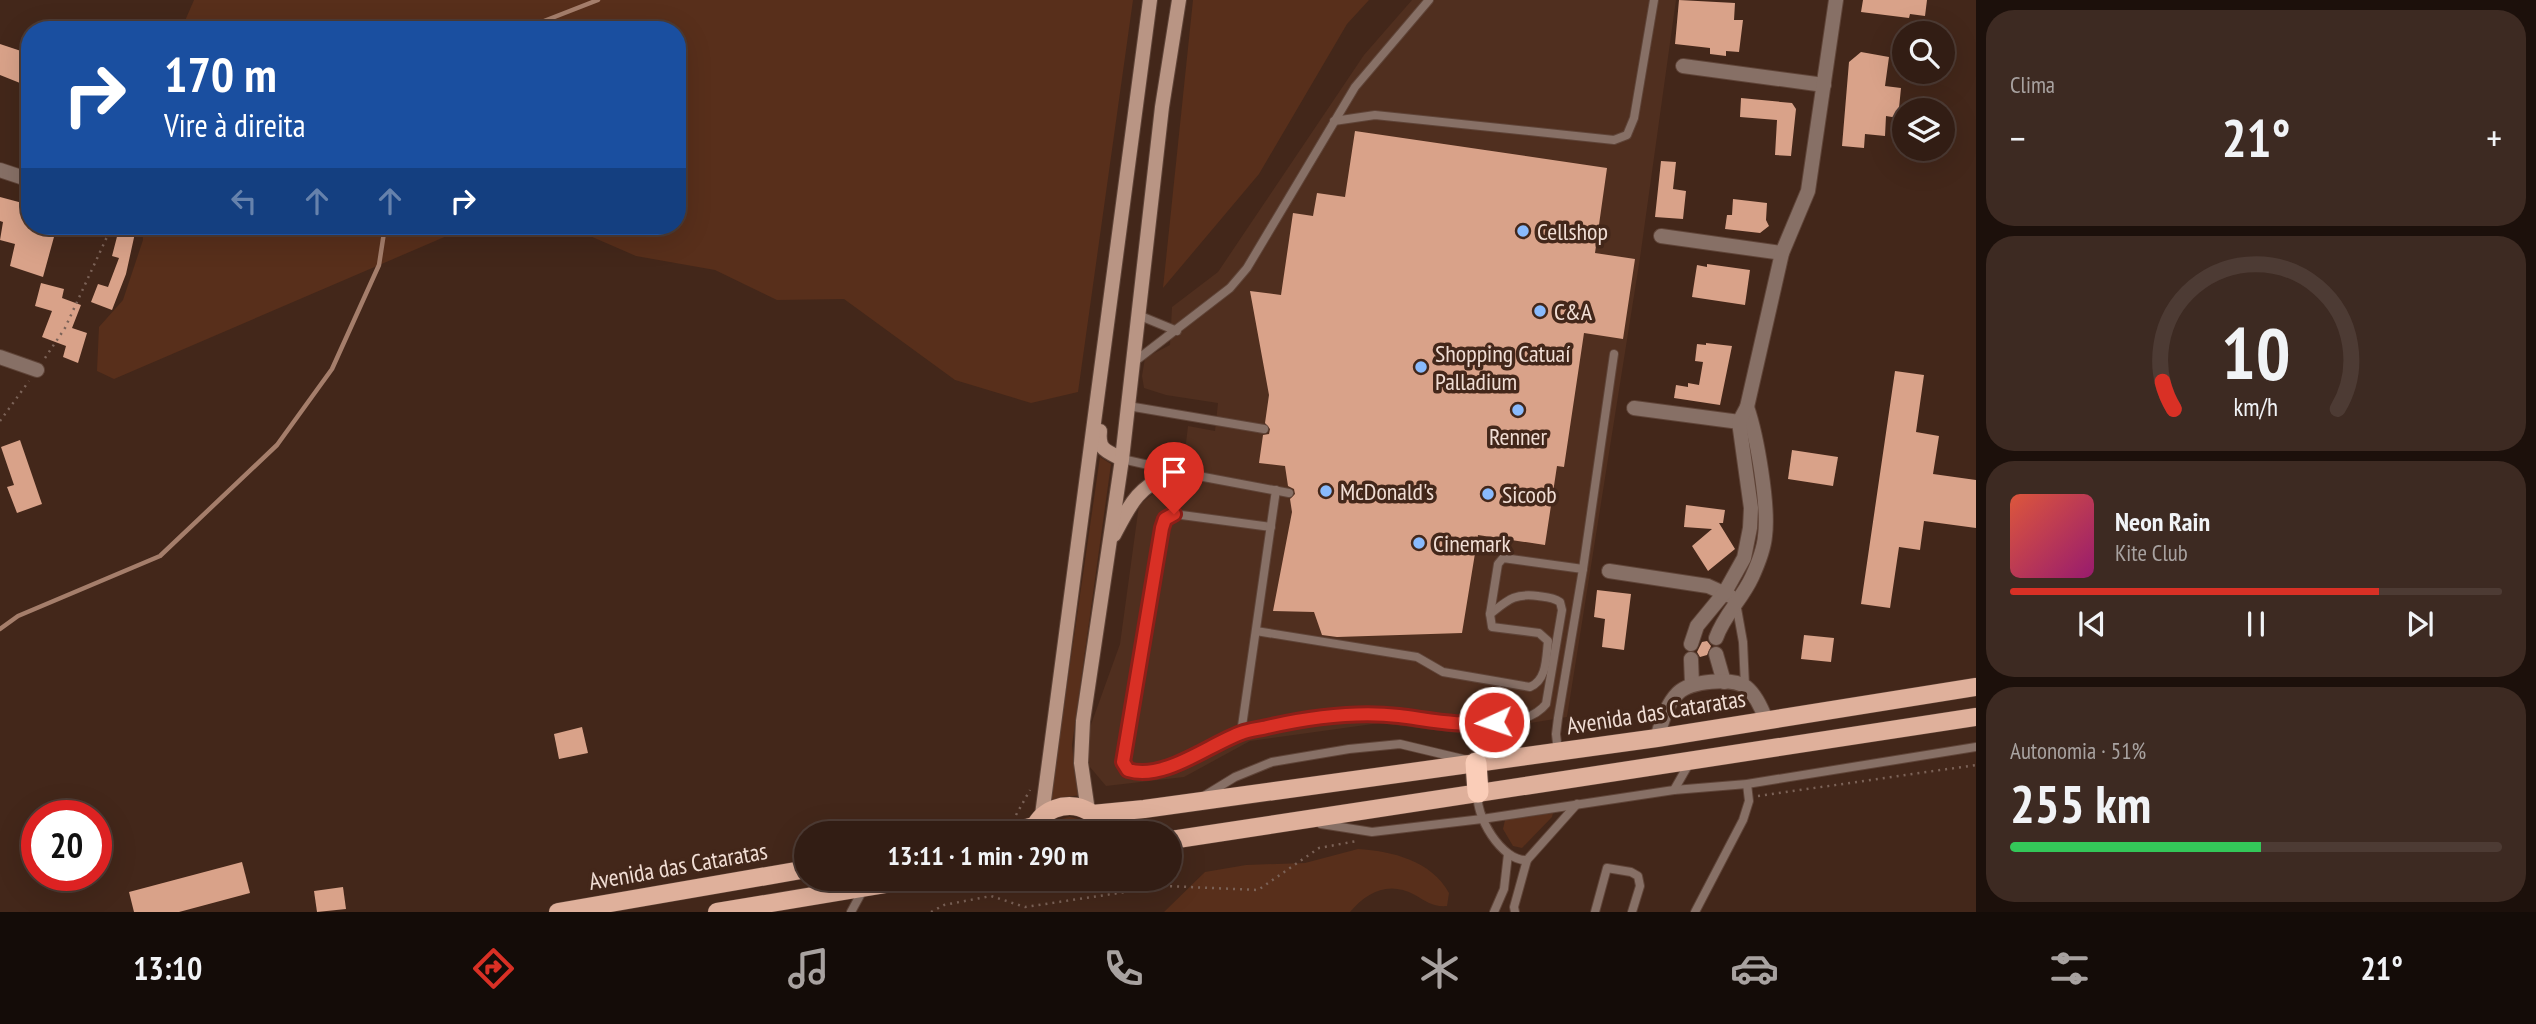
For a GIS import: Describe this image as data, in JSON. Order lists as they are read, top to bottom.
{
  "streets": {
    "main road": ["Avenida das Cataratas"]
  },
  "places": [
    "Cellshop",
    "C&A",
    "Shopping Catuaí Palladium",
    "Renner",
    "McDonald's",
    "Sicoob",
    "Cinemark"
  ],
  "page": {
    "tile": [
      "Clima",
      ["Autonomia · 51%", "255 km"]
    ],
    "turn": ["170 m", "Vire à direita"],
    "heat": ["−", "21°", "+"],
    "song": ["Neon Rain", "Kite Club"],
    "limit": "20",
    "trip": "13:11 · 1 min · 290 m",
    "tabs": ["13:10", "21°"],
    "gauge": ["10", "km/h"]
  }
}
